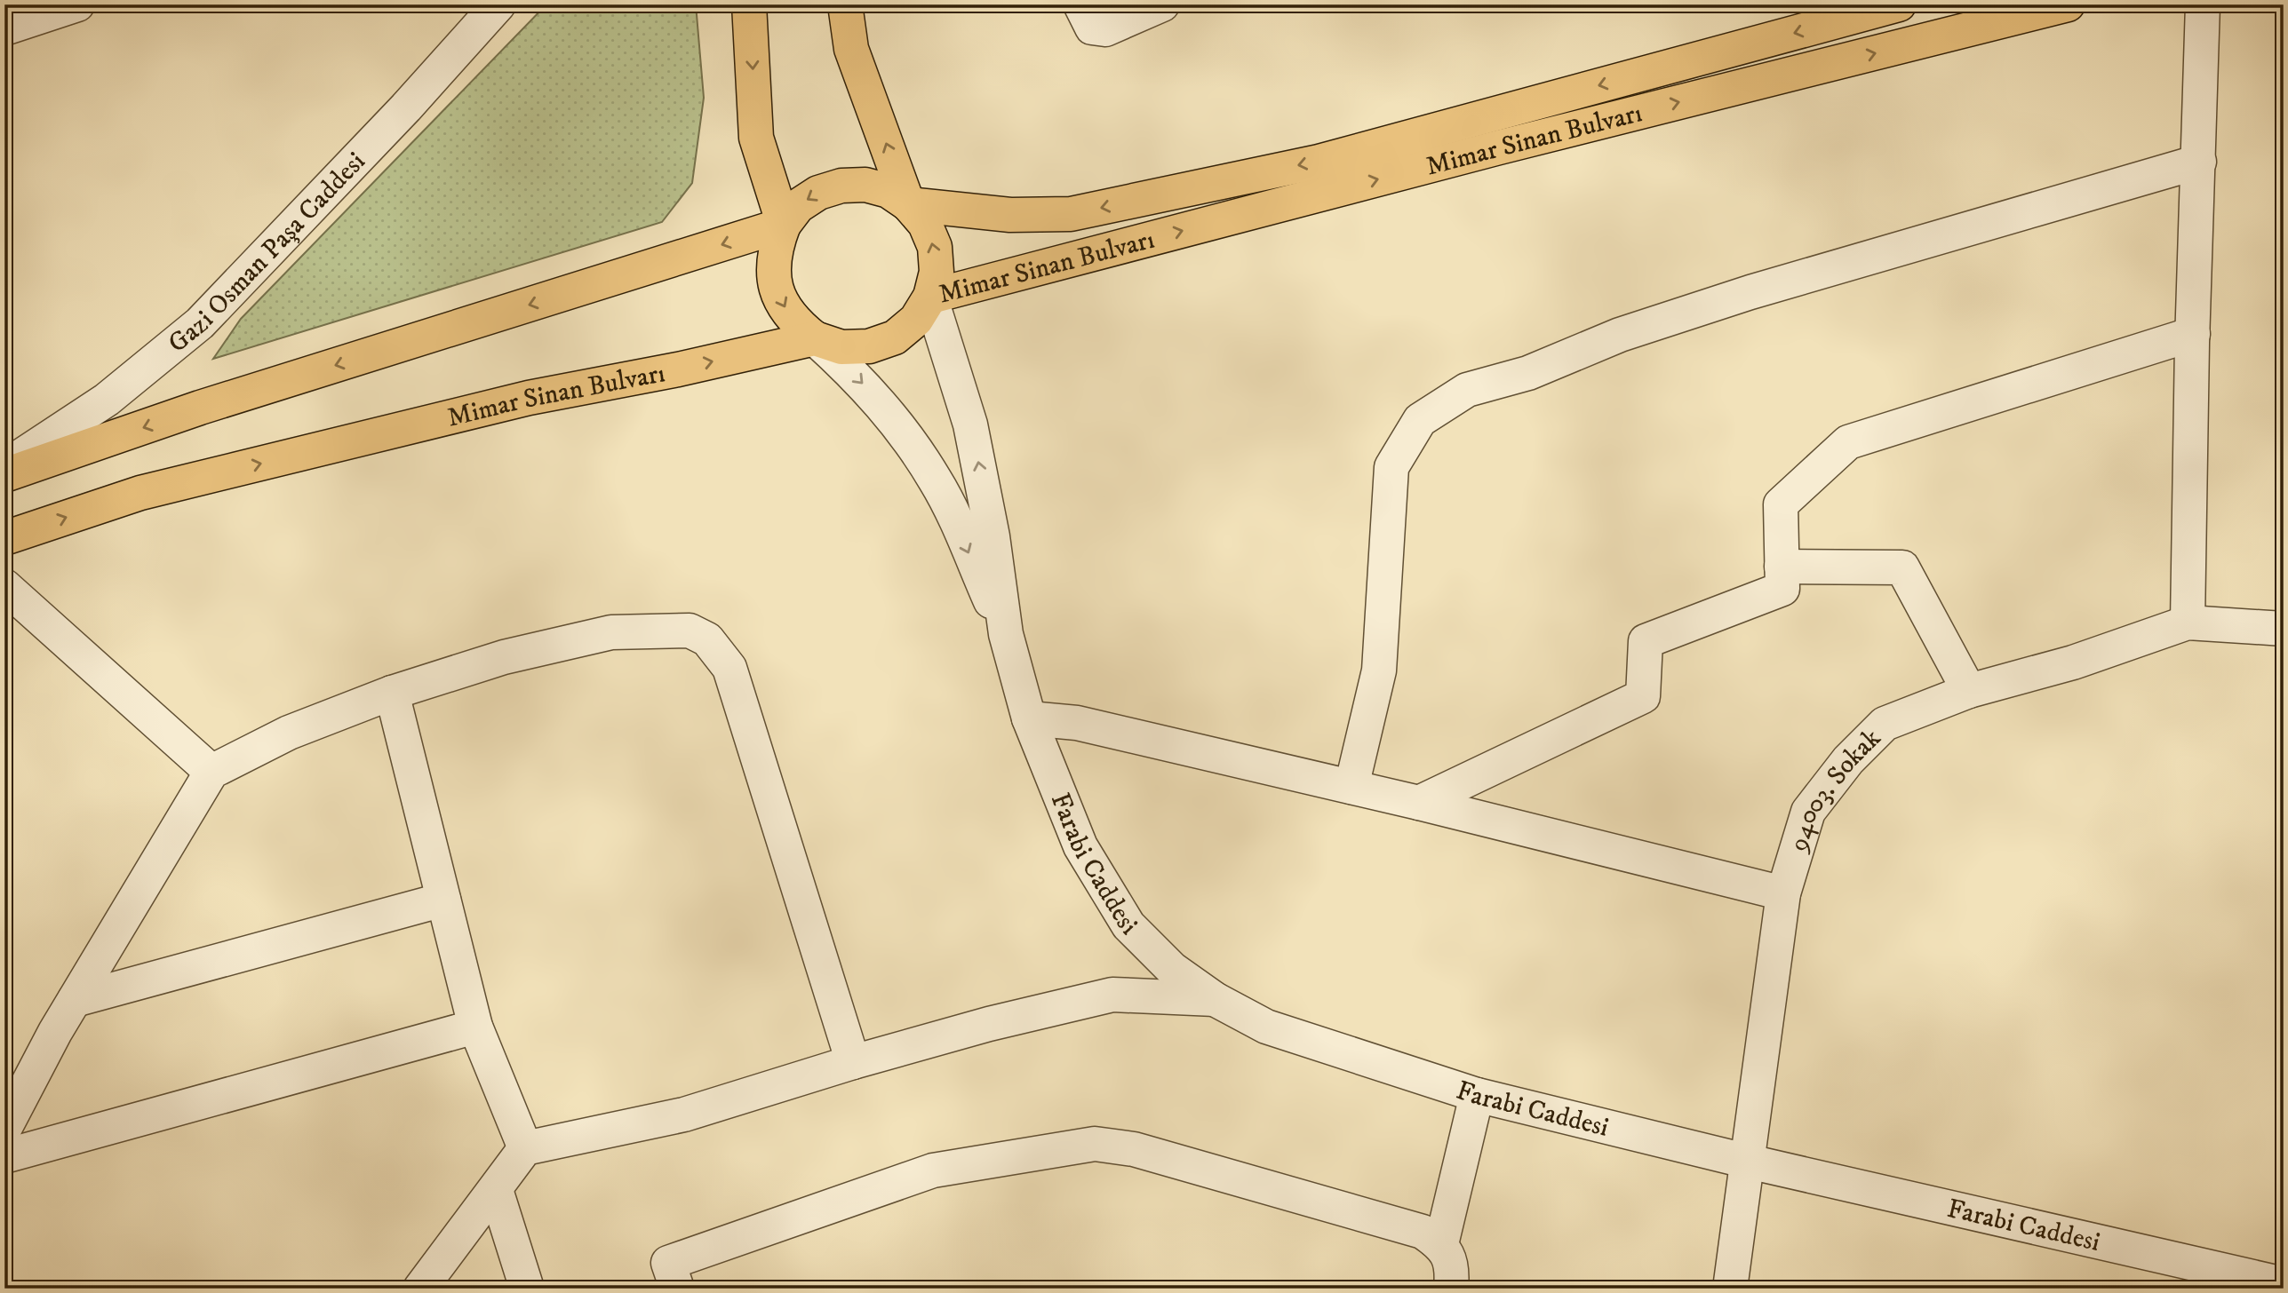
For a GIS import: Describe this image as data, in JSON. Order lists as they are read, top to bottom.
{
  "streets": {
    "main road": ["Mimar Sinan Bulvarı"],
    "street": ["Gazi Osman Paşa Caddesi", "94003. Sokak", "Farabi Caddesi"]
  },
  "crossings": [
    ["94003. Sokak", "Farabi Caddesi"]
  ]
}
